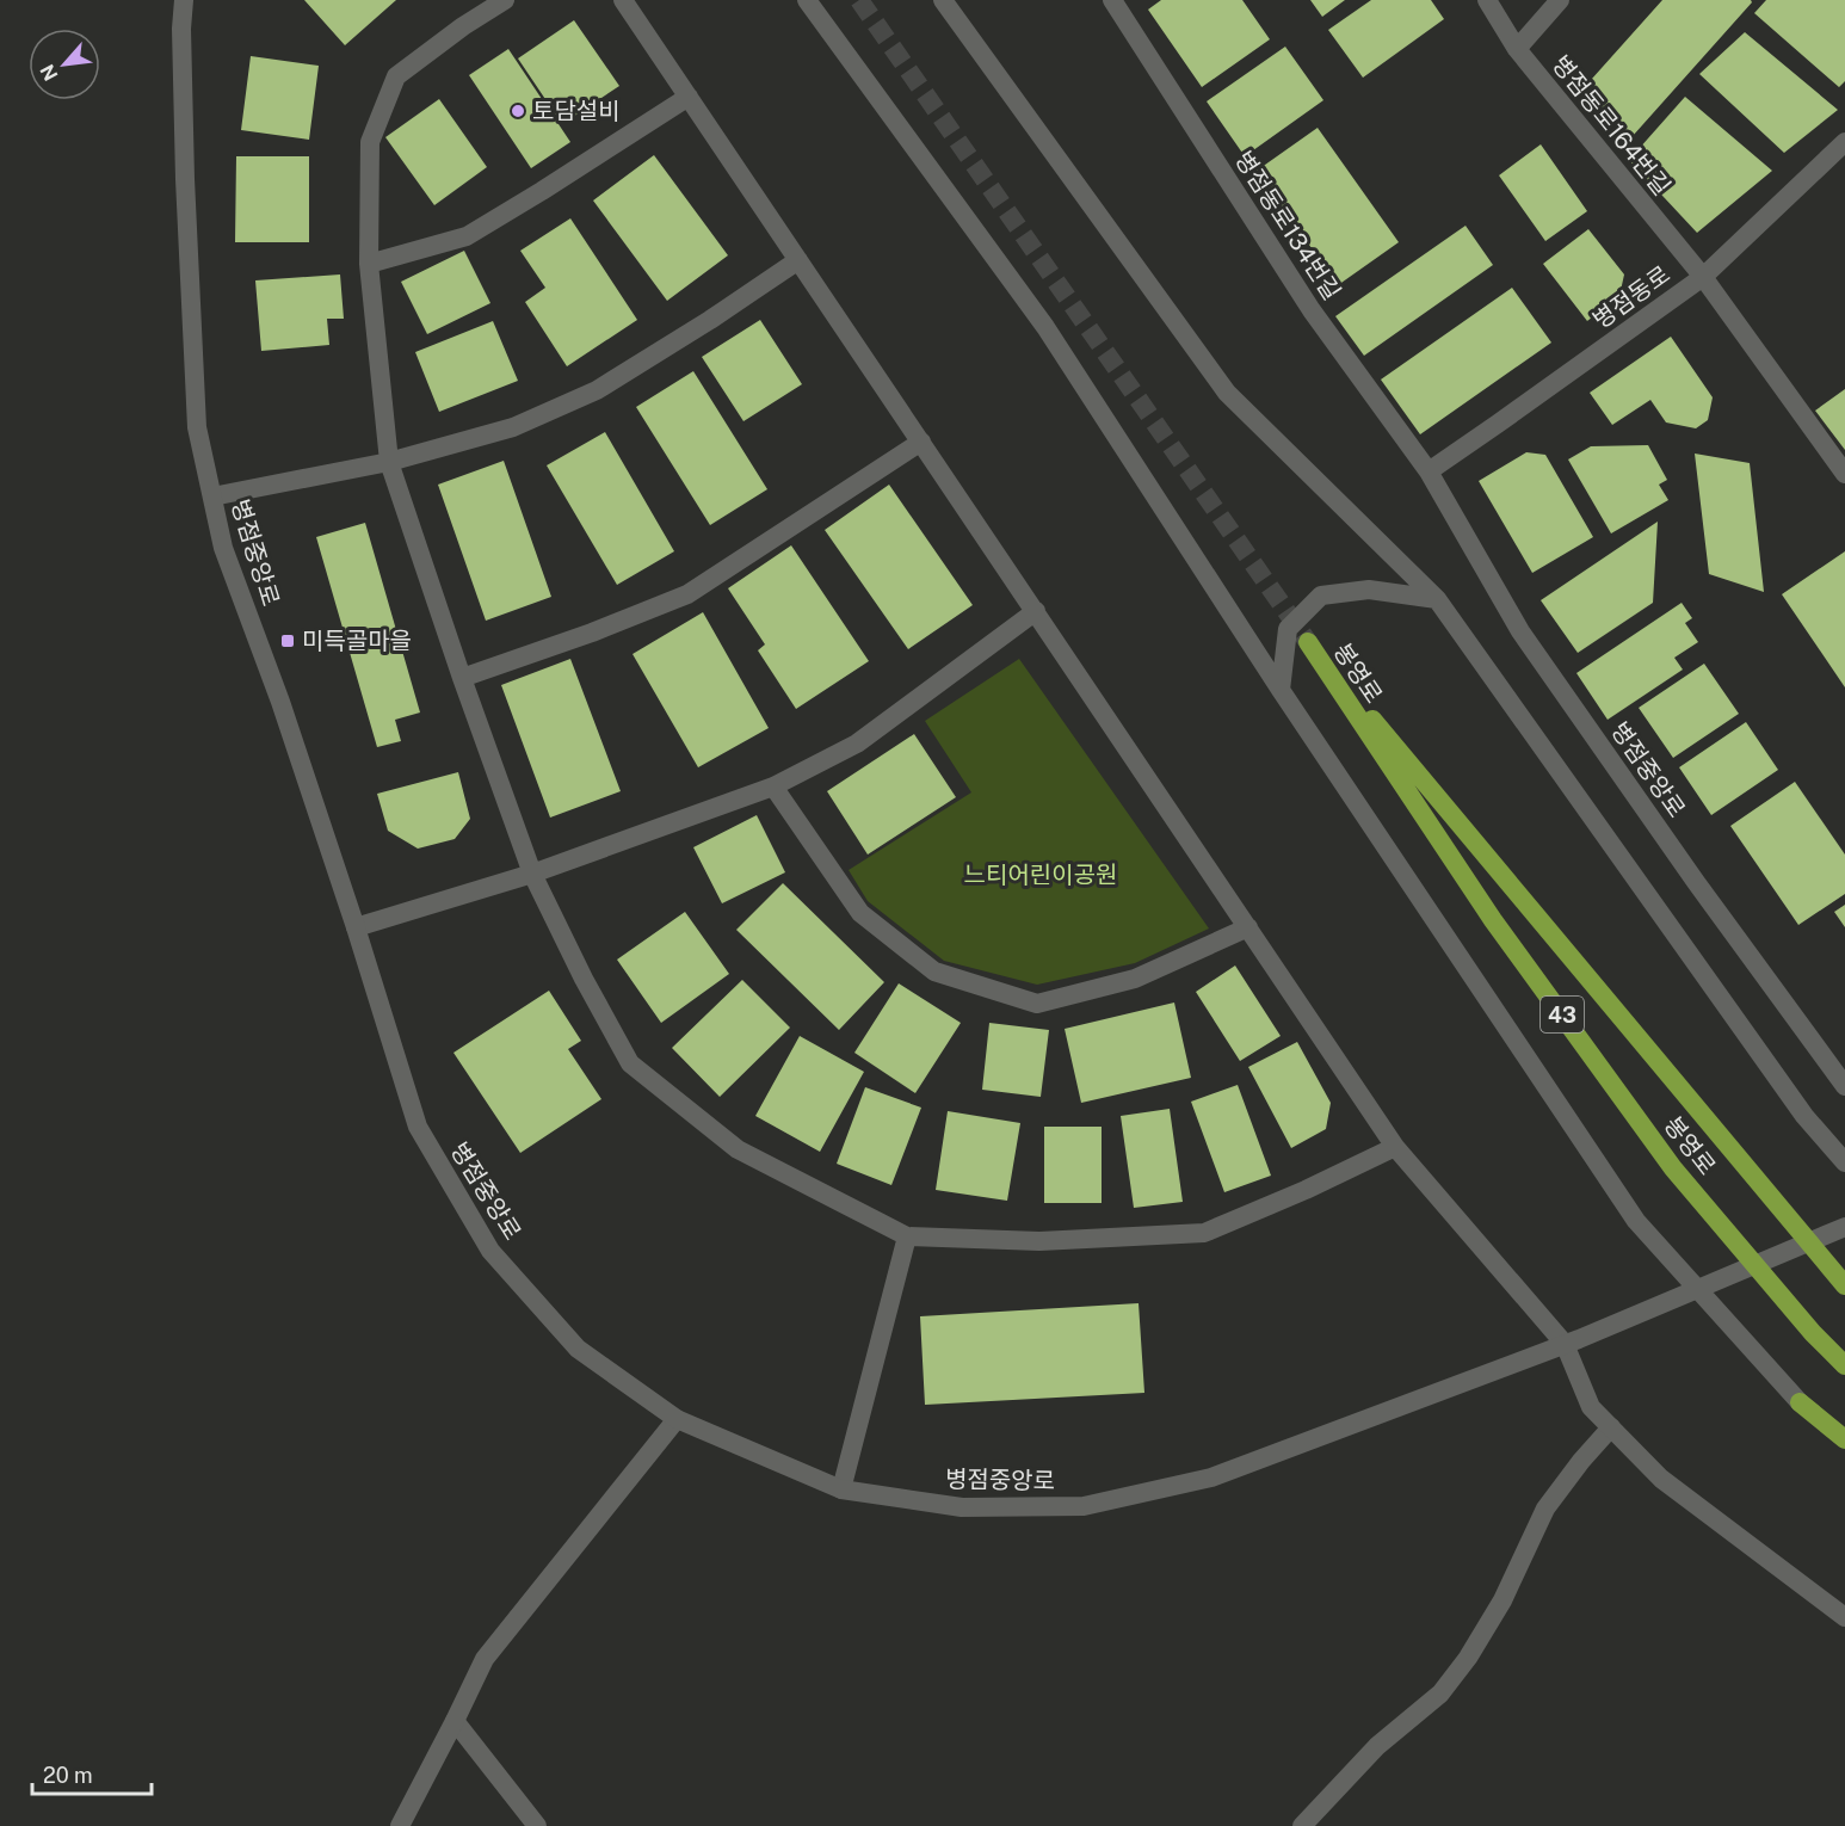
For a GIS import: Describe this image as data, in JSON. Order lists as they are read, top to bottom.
{
  "streets": {
    "highway": ["봉영로", "43"],
    "street": [
      "병점동로164번길",
      "병점동로134번길",
      "병점동로",
      "병점중앙로"
    ]
  },
  "crossings": [
    ["병점동로164번길", "병점동로"],
    ["병점동로134번길", "병점동로"],
    ["병점동로134번길", "병점중앙로"],
    ["병점동로", "병점중앙로"]
  ],
  "parks": ["느티어린이공원"],
  "places": {
    "other": ["토담설비"],
    "transit": ["미득골마을"]
  },
  "scale_bar": "20 m",
  "north": "bottom left"
}
